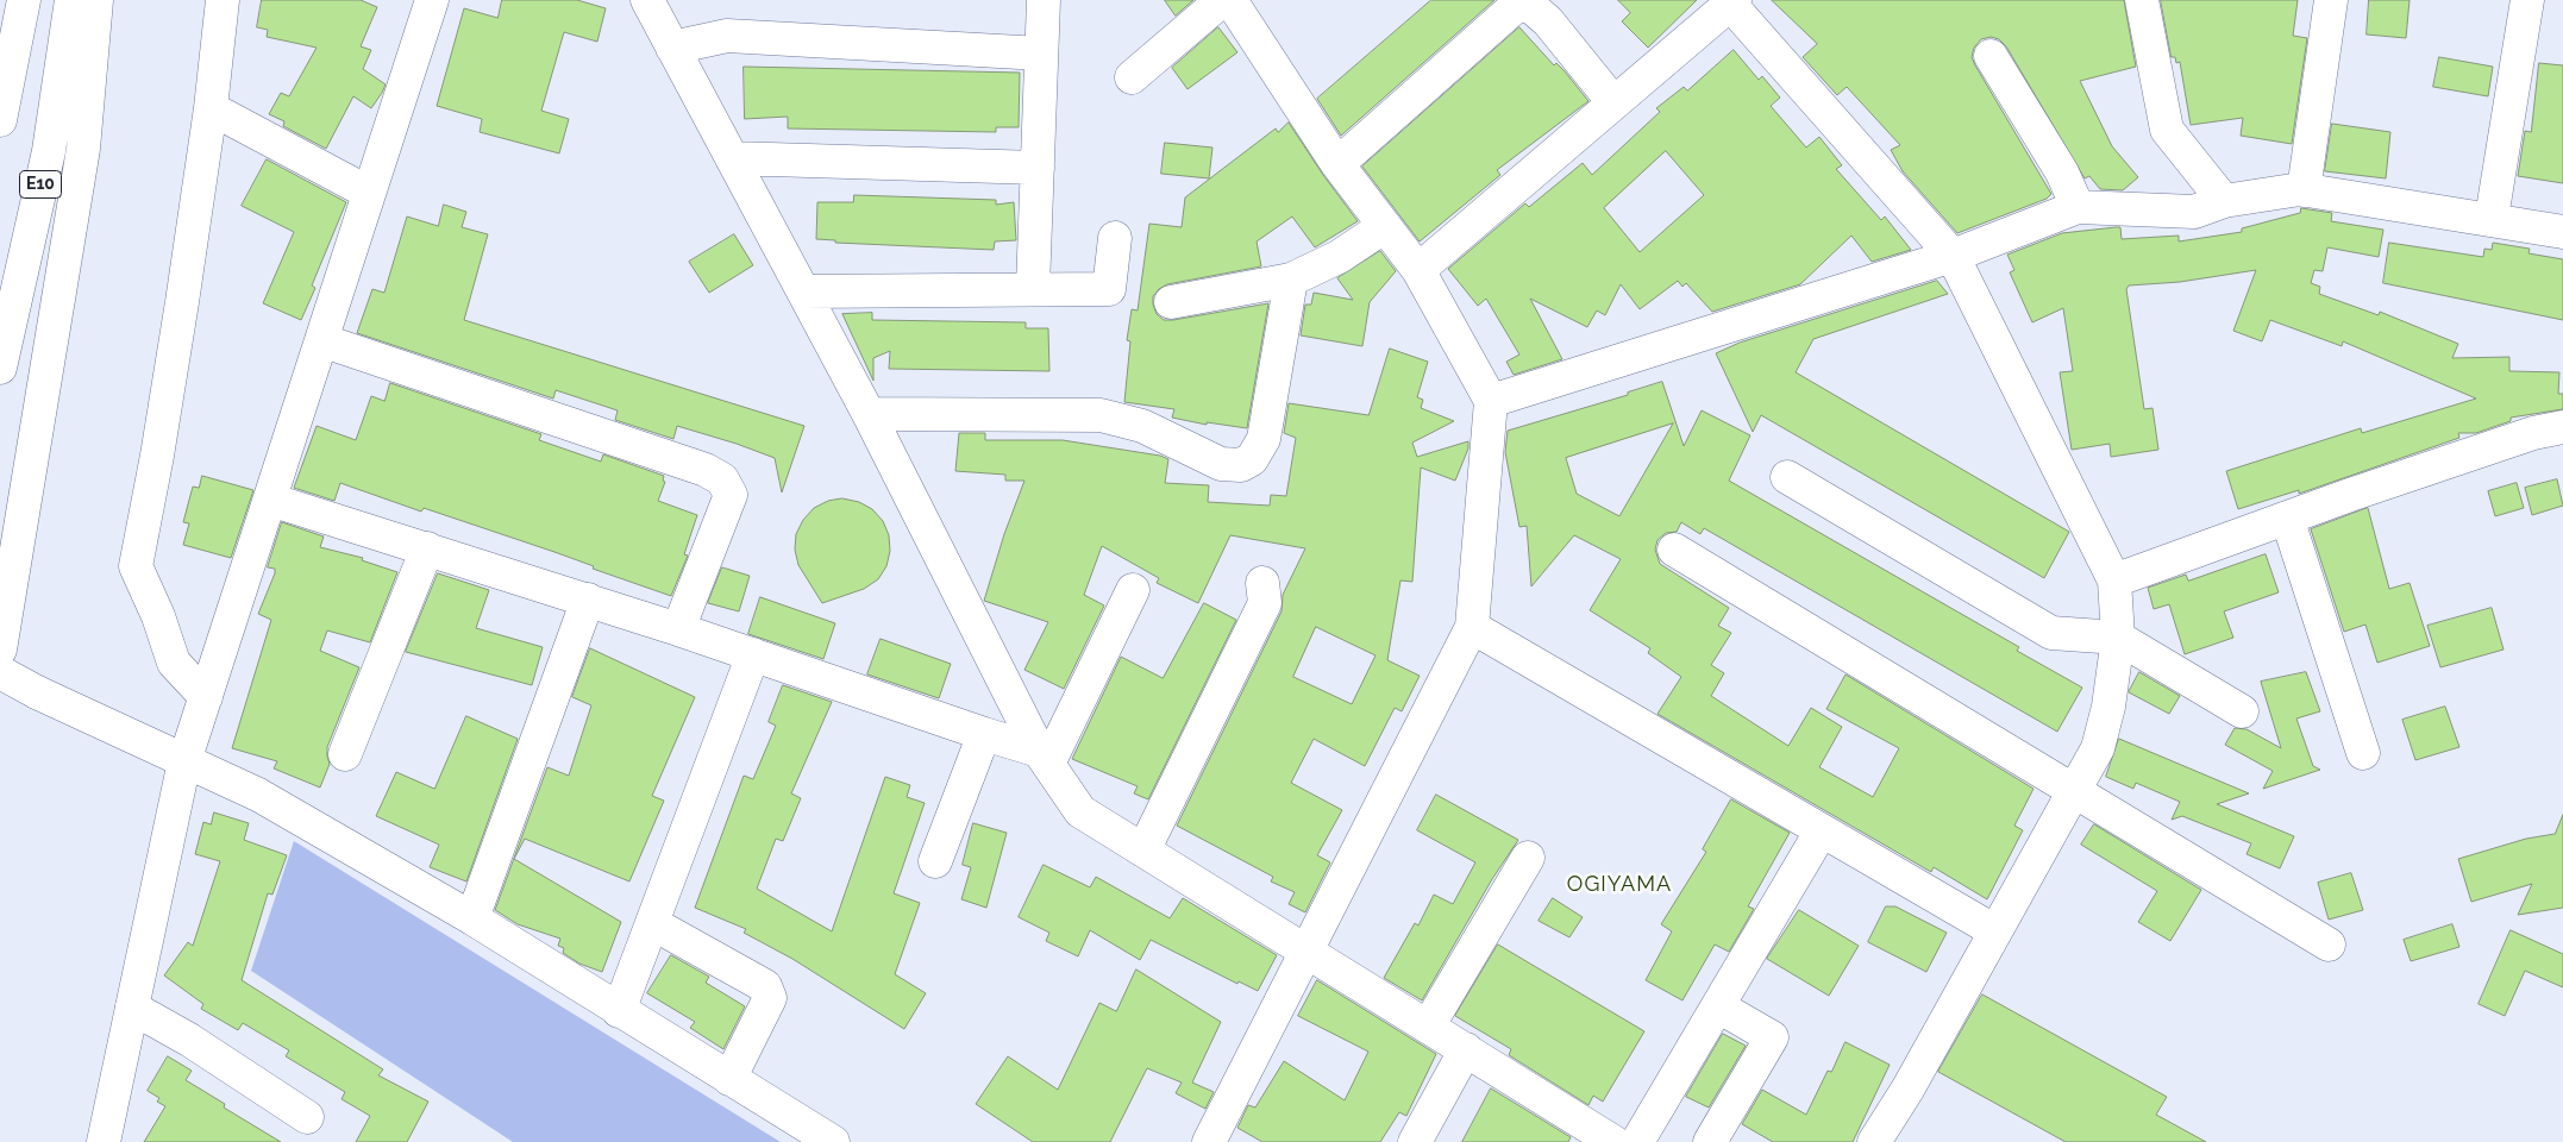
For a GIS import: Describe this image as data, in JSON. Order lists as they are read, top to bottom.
{
  "streets": {
    "main road": ["E10"]
  },
  "districts": ["OGIYAMA"]
}
